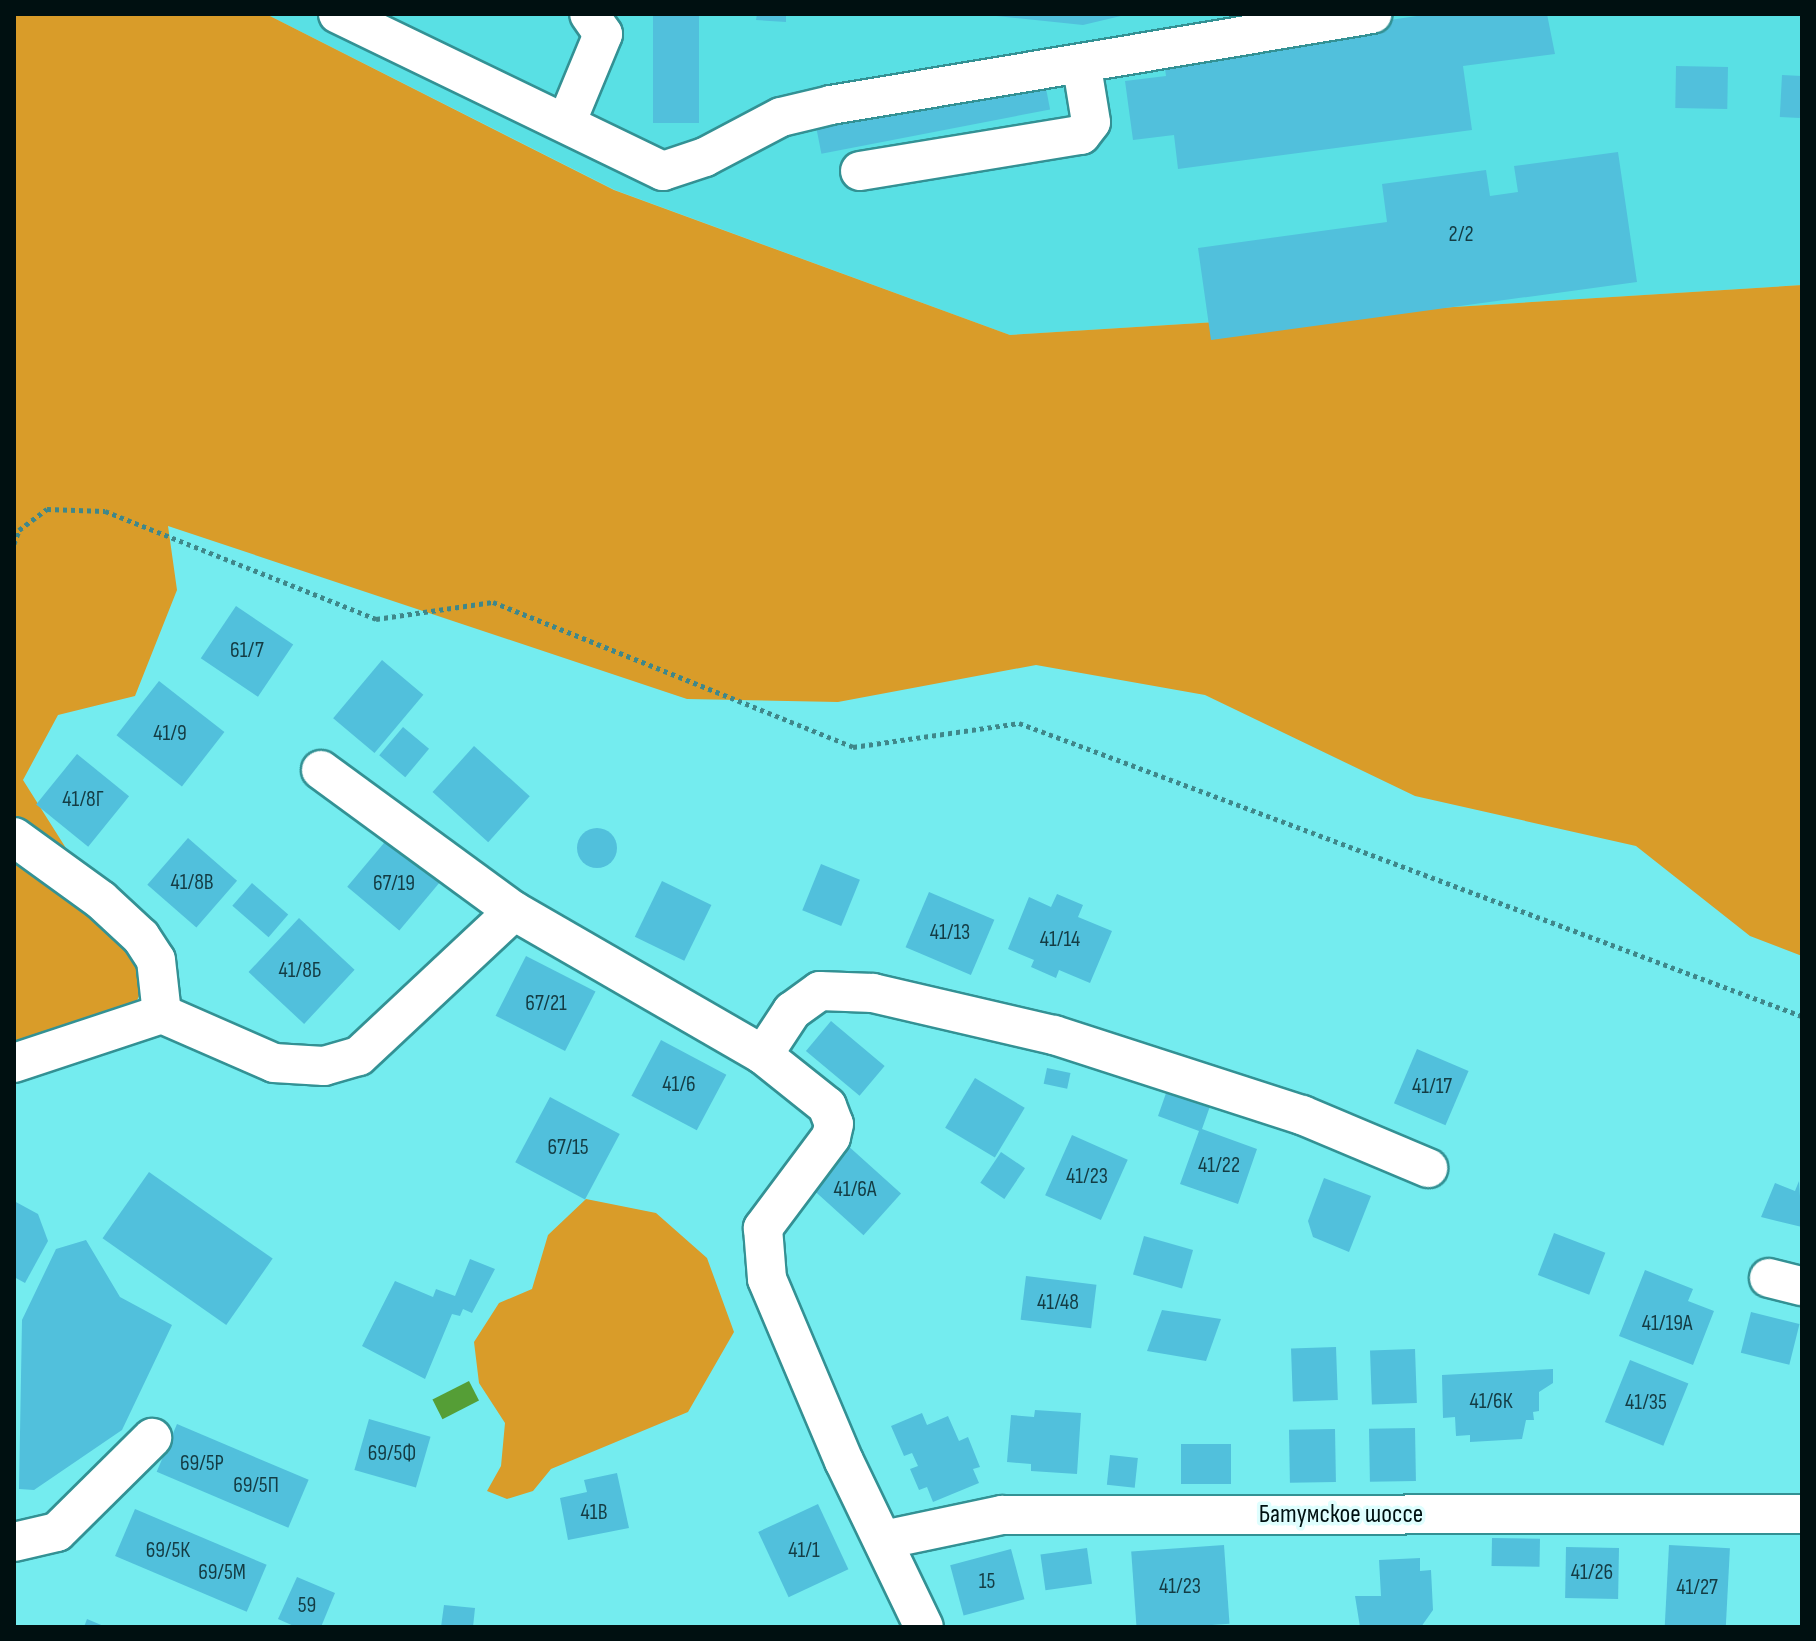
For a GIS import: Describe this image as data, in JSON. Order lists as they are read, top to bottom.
{
  "streets": {
    "street": ["Батумское шоссе"]
  },
  "house_numbers": [
    "2/2",
    "61/7",
    "41/9",
    "41/8Г",
    "41/8В",
    "67/19",
    "41/13",
    "41/14",
    "41/8Б",
    "67/21",
    "41/6",
    "41/17",
    "67/15",
    "41/22",
    "41/23",
    "41/6А",
    "41/48",
    "41/19А",
    "41/6К",
    "41/35",
    "69/5Ф",
    "69/5Р",
    "69/5П",
    "41В",
    "69/5К",
    "41/1",
    "69/5М",
    "41/26",
    "15",
    "41/23",
    "41/27",
    "59"
  ]
}
